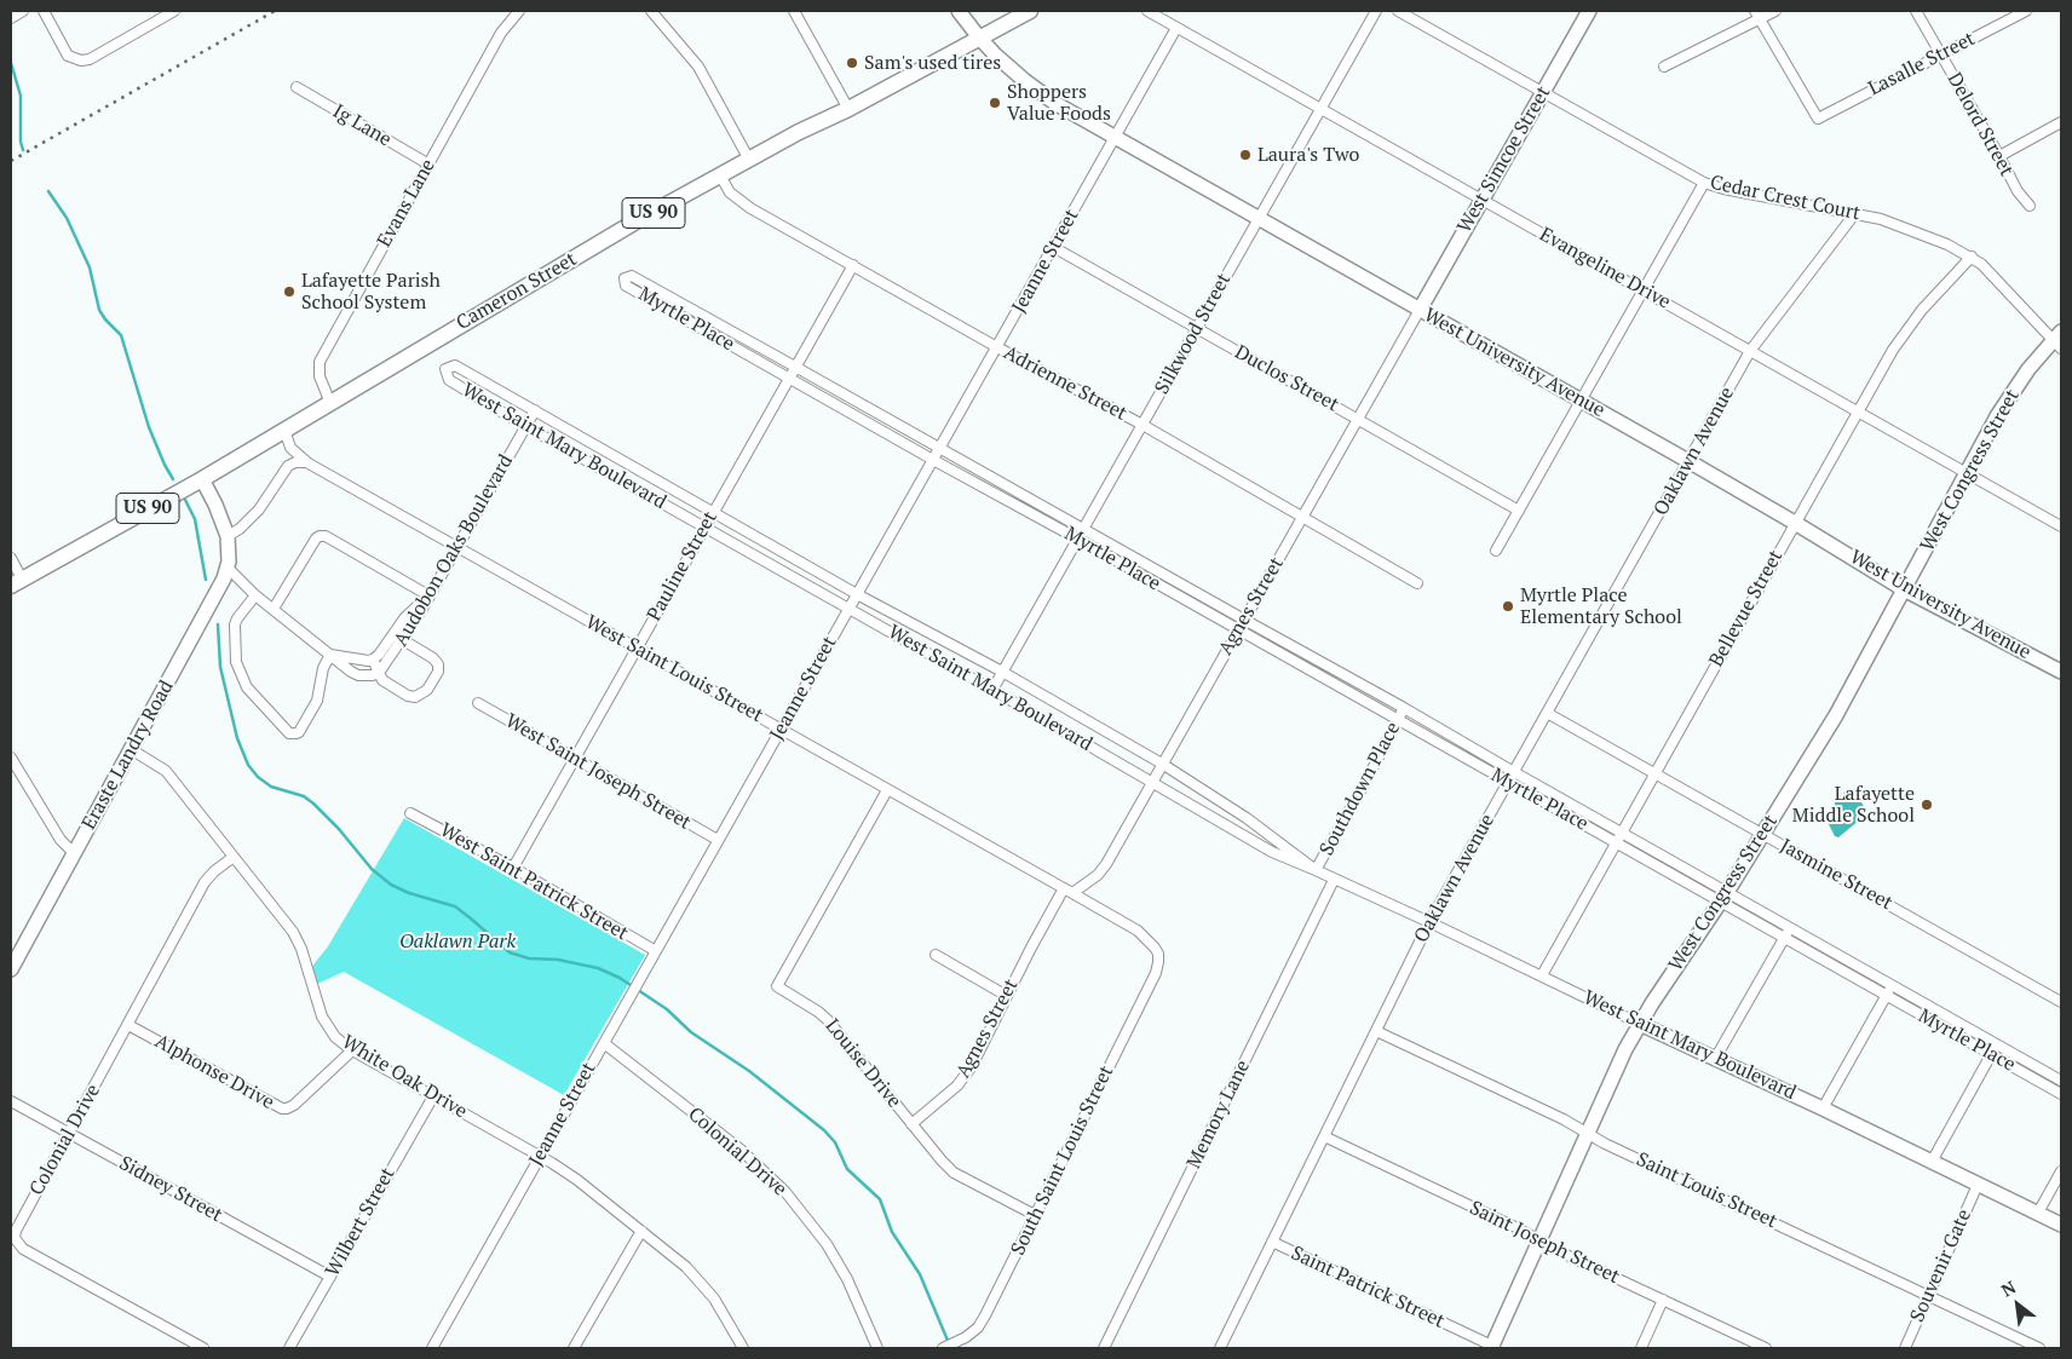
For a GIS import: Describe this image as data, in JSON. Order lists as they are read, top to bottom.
{
  "streets": {
    "main road": [
      "West Simcoe Street",
      "US 90",
      "Cameron Street",
      "West University Avenue",
      "West Saint Mary Boulevard",
      "West Congress Street",
      "Eraste Landry Road"
    ],
    "street": [
      "Lasalle Street",
      "Delord Street",
      "Ig Lane",
      "Cedar Crest Court",
      "Evans Lane",
      "Jeanne Street",
      "Evangeline Drive",
      "Myrtle Place",
      "Silkwood Street",
      "Duclos Street",
      "Adrienne Street",
      "Oaklawn Avenue",
      "Audobon Oaks Boulevard",
      "Pauline Street",
      "Agnes Street",
      "Bellevue Street",
      "West Saint Louis Street",
      "West Saint Joseph Street",
      "Southdown Place",
      "Jasmine Street",
      "West Saint Patrick Street",
      "Louise Drive",
      "Alphonse Drive",
      "White Oak Drive",
      "Memory Lane",
      "Colonial Drive",
      "South Saint Louis Street",
      "Sidney Street",
      "Saint Louis Street",
      "Wilbert Street",
      "Saint Joseph Street",
      "Souvenir Gate",
      "Saint Patrick Street"
    ]
  },
  "crossings": [
    ["Lasalle Street", "Delord Street"],
    ["Ig Lane", "Evans Lane"],
    ["West Simcoe Street", "Cedar Crest Court"],
    ["West Simcoe Street", "Evangeline Drive"],
    ["West Simcoe Street", "West University Avenue"],
    ["West Simcoe Street", "Agnes Street"],
    ["Cedar Crest Court", "Oaklawn Avenue"],
    ["Cedar Crest Court", "West Congress Street"],
    ["Cedar Crest Court", "Bellevue Street"],
    ["Evans Lane", "Cameron Street"],
    ["Jeanne Street", "Evangeline Drive"],
    ["Jeanne Street", "Myrtle Place"],
    ["Jeanne Street", "West University Avenue"],
    ["Jeanne Street", "Duclos Street"],
    ["Jeanne Street", "Adrienne Street"],
    ["Jeanne Street", "West Saint Mary Boulevard"],
    ["Jeanne Street", "West Saint Louis Street"],
    ["Jeanne Street", "West Saint Joseph Street"],
    ["Jeanne Street", "West Saint Patrick Street"],
    ["Jeanne Street", "White Oak Drive"],
    ["Jeanne Street", "Colonial Drive"],
    ["Evangeline Drive", "Silkwood Street"],
    ["Evangeline Drive", "Oaklawn Avenue"],
    ["Evangeline Drive", "West Congress Street"],
    ["Evangeline Drive", "Bellevue Street"],
    ["Cameron Street", "West University Avenue"],
    ["Cameron Street", "Adrienne Street"],
    ["Cameron Street", "Eraste Landry Road"],
    ["Myrtle Place", "Silkwood Street"],
    ["Myrtle Place", "Oaklawn Avenue"],
    ["Myrtle Place", "West Congress Street"],
    ["Myrtle Place", "Pauline Street"],
    ["Myrtle Place", "Agnes Street"],
    ["Myrtle Place", "Bellevue Street"],
    ["Myrtle Place", "Southdown Place"],
    ["Silkwood Street", "West University Avenue"],
    ["Silkwood Street", "Duclos Street"],
    ["Silkwood Street", "Adrienne Street"],
    ["Silkwood Street", "West Saint Mary Boulevard"],
    ["West University Avenue", "Oaklawn Avenue"],
    ["West University Avenue", "West Congress Street"],
    ["West University Avenue", "Agnes Street"],
    ["West University Avenue", "Bellevue Street"],
    ["Duclos Street", "Agnes Street"],
    ["Adrienne Street", "Pauline Street"],
    ["Adrienne Street", "Agnes Street"],
    ["West Saint Mary Boulevard", "Oaklawn Avenue"],
    ["West Saint Mary Boulevard", "West Congress Street"],
    ["West Saint Mary Boulevard", "Audobon Oaks Boulevard"],
    ["West Saint Mary Boulevard", "Pauline Street"],
    ["West Saint Mary Boulevard", "Agnes Street"],
    ["West Saint Mary Boulevard", "Bellevue Street"],
    ["West Saint Mary Boulevard", "Southdown Place"],
    ["West Saint Mary Boulevard", "Memory Lane"],
    ["West Saint Mary Boulevard", "Souvenir Gate"],
    ["Oaklawn Avenue", "Jasmine Street"],
    ["Oaklawn Avenue", "Saint Louis Street"],
    ["Oaklawn Avenue", "Saint Joseph Street"],
    ["Oaklawn Avenue", "Saint Patrick Street"],
    ["West Congress Street", "Jasmine Street"],
    ["West Congress Street", "Saint Louis Street"],
    ["West Congress Street", "Saint Joseph Street"],
    ["West Congress Street", "Saint Patrick Street"],
    ["Audobon Oaks Boulevard", "West Saint Louis Street"],
    ["Pauline Street", "West Saint Louis Street"],
    ["Pauline Street", "West Saint Joseph Street"],
    ["Pauline Street", "West Saint Patrick Street"],
    ["Agnes Street", "West Saint Louis Street"],
    ["Agnes Street", "Louise Drive"],
    ["Bellevue Street", "Jasmine Street"],
    ["West Saint Louis Street", "Louise Drive"],
    ["West Saint Louis Street", "South Saint Louis Street"],
    ["Eraste Landry Road", "White Oak Drive"],
    ["Louise Drive", "South Saint Louis Street"],
    ["Alphonse Drive", "White Oak Drive"],
    ["Alphonse Drive", "Colonial Drive"],
    ["White Oak Drive", "Colonial Drive"],
    ["White Oak Drive", "Wilbert Street"],
    ["Colonial Drive", "Sidney Street"],
    ["Sidney Street", "Wilbert Street"],
    ["Saint Louis Street", "Souvenir Gate"]
  ],
  "parks": ["Oaklawn Park"],
  "places": [
    "Sam's used tires",
    "Shoppers Value Foods",
    "Laura's Two",
    "Lafayette Parish School System",
    "Myrtle Place Elementary School",
    "Lafayette Middle School"
  ],
  "north": "top left"
}
